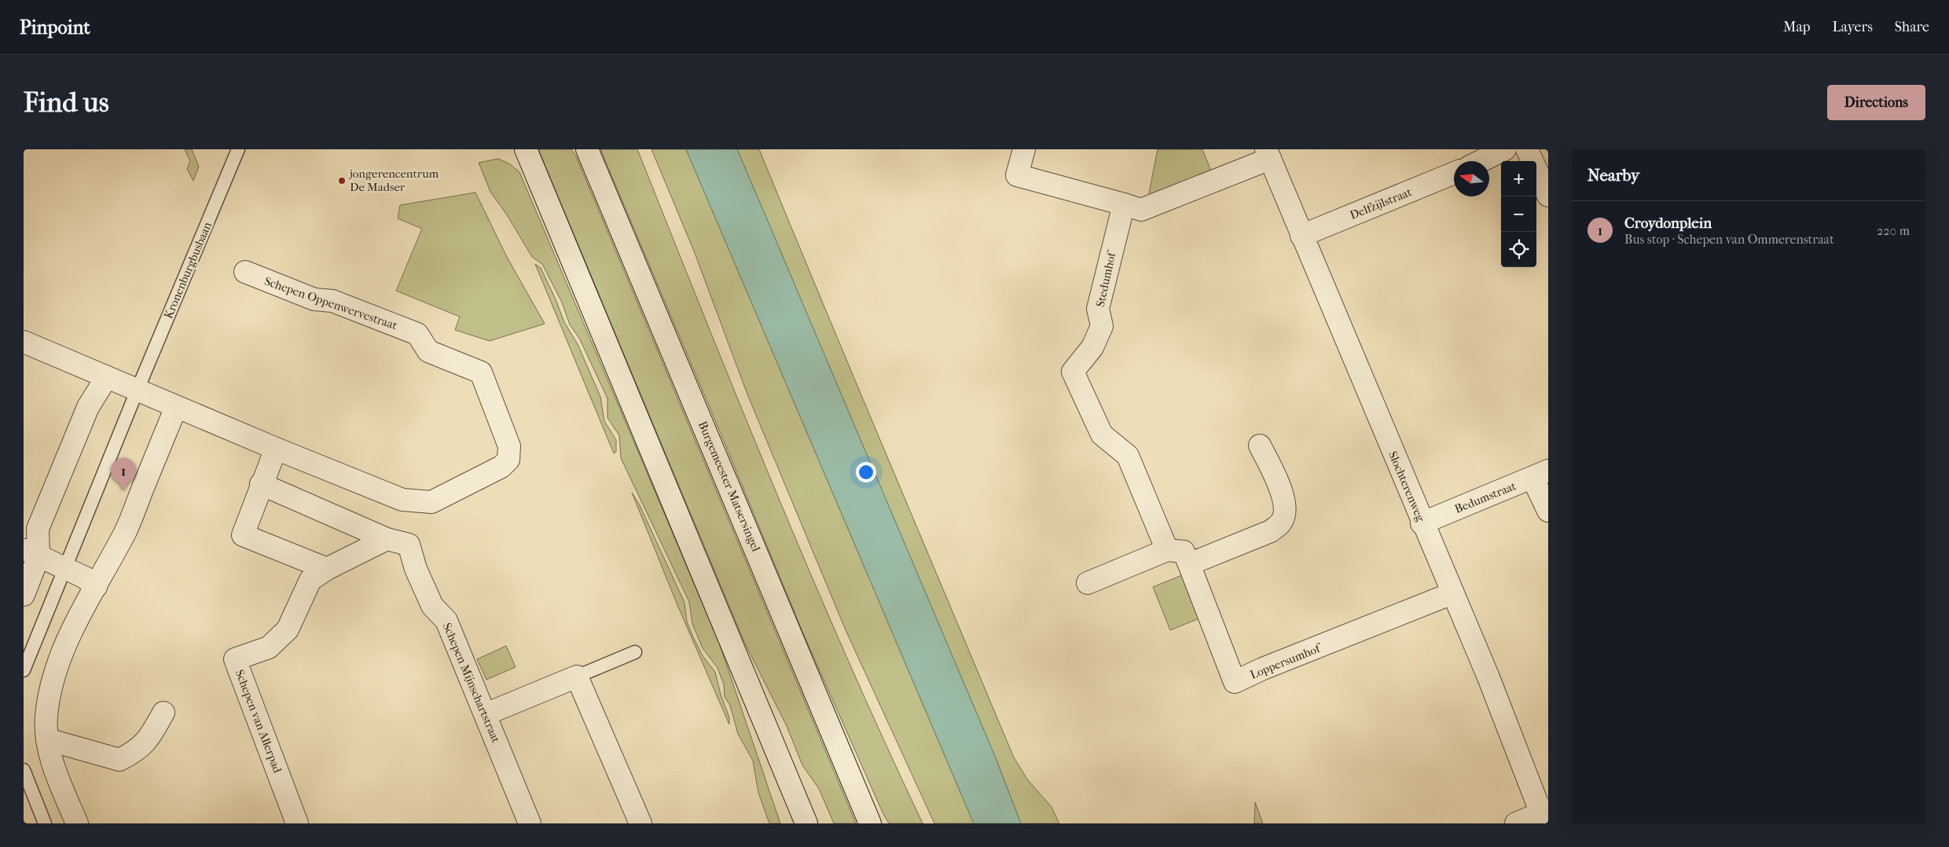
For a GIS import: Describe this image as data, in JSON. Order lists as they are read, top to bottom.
{
  "streets": {
    "street": [
      "Delfzijlstraat",
      "Stedumhof",
      "Schepen Oppenwervestraat",
      "Burgemeester Matsersingel",
      "Slochterenweg",
      "Bedumstraat",
      "Loppersumhof",
      "Schepen Mijnschartstraat",
      "Schepen van Allerpad"
    ],
    "lane": ["Kronenburgbusbaan"]
  },
  "crossings": [
    ["Delfzijlstraat", "Slochterenweg"],
    ["Kronenburgbusbaan", "Schepen Oppenwervestraat"],
    ["Stedumhof", "Loppersumhof"],
    ["Slochterenweg", "Bedumstraat"],
    ["Slochterenweg", "Loppersumhof"]
  ],
  "places": ["jongerencentrum De Madser"],
  "north": "left",
  "page": {
    "header": "Pinpoint",
    "nav": ["Map", "Layers", "Share"],
    "buttons": "Directions",
    "title": "Find us",
    "heading": "Nearby",
    "map_buttons": ["+", "−"],
    "list": [
      {
        "mark": "1",
        "name": "Croydonplein",
        "note": "Bus stop · Schepen van Ommerenstraat",
        "value": "220 m"
      }
    ],
    "pins": "1"
  }
}
